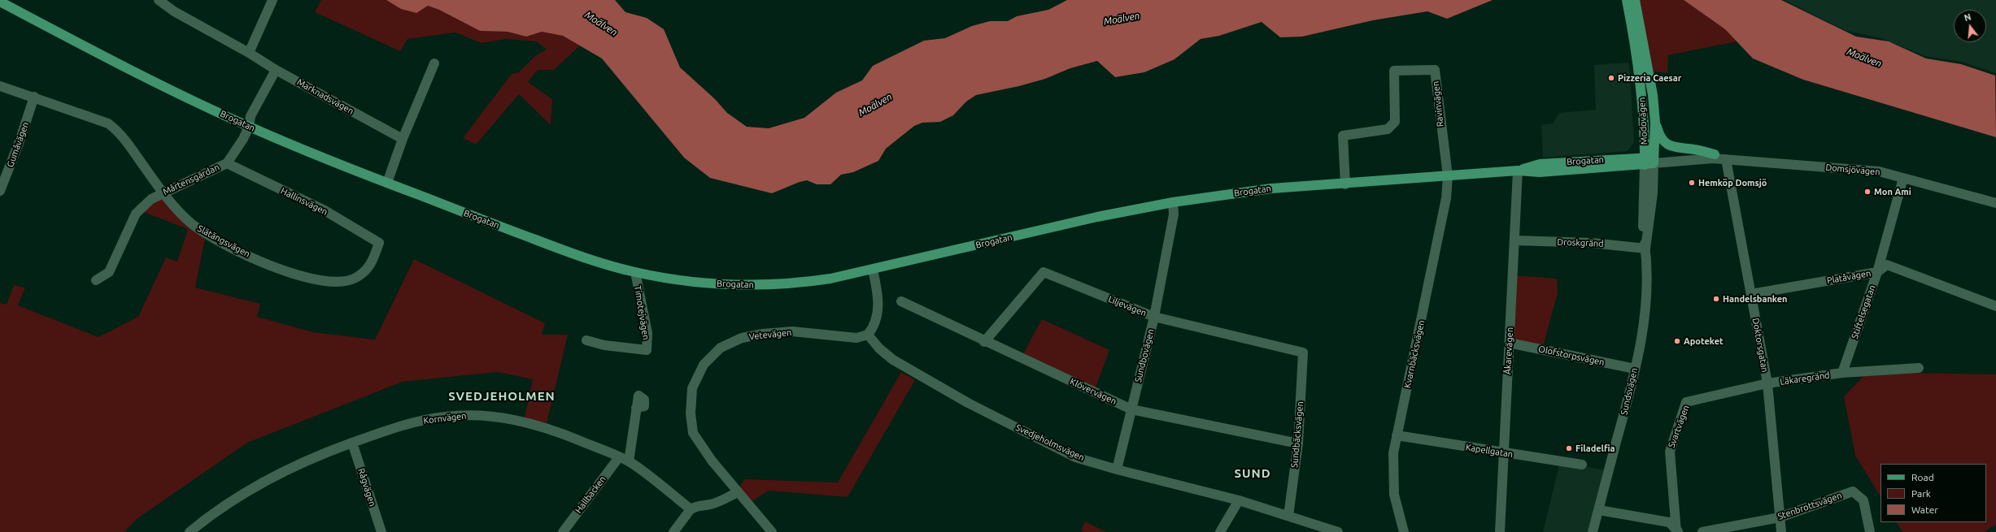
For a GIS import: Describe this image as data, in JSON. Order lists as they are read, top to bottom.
{
  "streets": {
    "main road": ["Brogatan", "Modovägen"],
    "street": [
      "Marknadsvägen",
      "Ravinvägen",
      "Gumåvägen",
      "Domsjövägen",
      "Mårtensgärdan",
      "Hallinsvägen",
      "Slätängsvägen",
      "Droskgränd",
      "Platåvägen",
      "Liljevägen",
      "Stiftelsegatan",
      "Timotejvägen",
      "Vetevägen",
      "Doktorsgatan",
      "Åkarevägen",
      "Kvarnbäcksvägen",
      "Sundbovägen",
      "Olofstorpsvägen",
      "Läkaregränd",
      "Klövervägen",
      "Sundsvägen",
      "Kornvägen",
      "Svartvägen",
      "Sundbäcksvägen",
      "Svedjeholmsvägen",
      "Kapellgatan",
      "Rågvägen",
      "Hallbacken",
      "Stenbrottsvägen"
    ]
  },
  "crossings": [
    ["Marknadsvägen", "Mårtensgärdan"],
    ["Ravinvägen", "Brogatan"],
    ["Ravinvägen", "Kvarnbäcksvägen"],
    ["Brogatan", "Modovägen"],
    ["Brogatan", "Domsjövägen"],
    ["Brogatan", "Mårtensgärdan"],
    ["Brogatan", "Timotejvägen"],
    ["Brogatan", "Åkarevägen"],
    ["Brogatan", "Kvarnbäcksvägen"],
    ["Brogatan", "Sundbovägen"],
    ["Brogatan", "Sundsvägen"],
    ["Modovägen", "Domsjövägen"],
    ["Modovägen", "Sundsvägen"],
    ["Gumåvägen", "Slätängsvägen"],
    ["Domsjövägen", "Stiftelsegatan"],
    ["Domsjövägen", "Doktorsgatan"],
    ["Domsjövägen", "Sundsvägen"],
    ["Mårtensgärdan", "Hallinsvägen"],
    ["Mårtensgärdan", "Slätängsvägen"],
    ["Hallinsvägen", "Slätängsvägen"],
    ["Droskgränd", "Åkarevägen"],
    ["Droskgränd", "Sundsvägen"],
    ["Platåvägen", "Stiftelsegatan"],
    ["Platåvägen", "Doktorsgatan"],
    ["Liljevägen", "Sundbovägen"],
    ["Liljevägen", "Klövervägen"],
    ["Liljevägen", "Sundbäcksvägen"],
    ["Stiftelsegatan", "Läkaregränd"],
    ["Vetevägen", "Svedjeholmsvägen"],
    ["Doktorsgatan", "Läkaregränd"],
    ["Doktorsgatan", "Svartvägen"],
    ["Doktorsgatan", "Stenbrottsvägen"],
    ["Åkarevägen", "Olofstorpsvägen"],
    ["Åkarevägen", "Kapellgatan"],
    ["Kvarnbäcksvägen", "Kapellgatan"],
    ["Sundbovägen", "Klövervägen"],
    ["Sundbovägen", "Svedjeholmsvägen"],
    ["Olofstorpsvägen", "Sundsvägen"],
    ["Läkaregränd", "Svartvägen"],
    ["Klövervägen", "Sundbäcksvägen"],
    ["Kornvägen", "Rågvägen"],
    ["Kornvägen", "Hallbacken"],
    ["Sundbäcksvägen", "Svedjeholmsvägen"]
  ],
  "districts": ["SVEDJEHOLMEN", "SUND"],
  "water": ["Moälven"],
  "places": [
    "Pizzeria Caesar",
    "Hemköp Domsjö",
    "Mon Ami",
    "Handelsbanken",
    "Apoteket",
    "Filadelfia"
  ],
  "legend": ["Road", "Park", "Water"],
  "north": "top"
}
